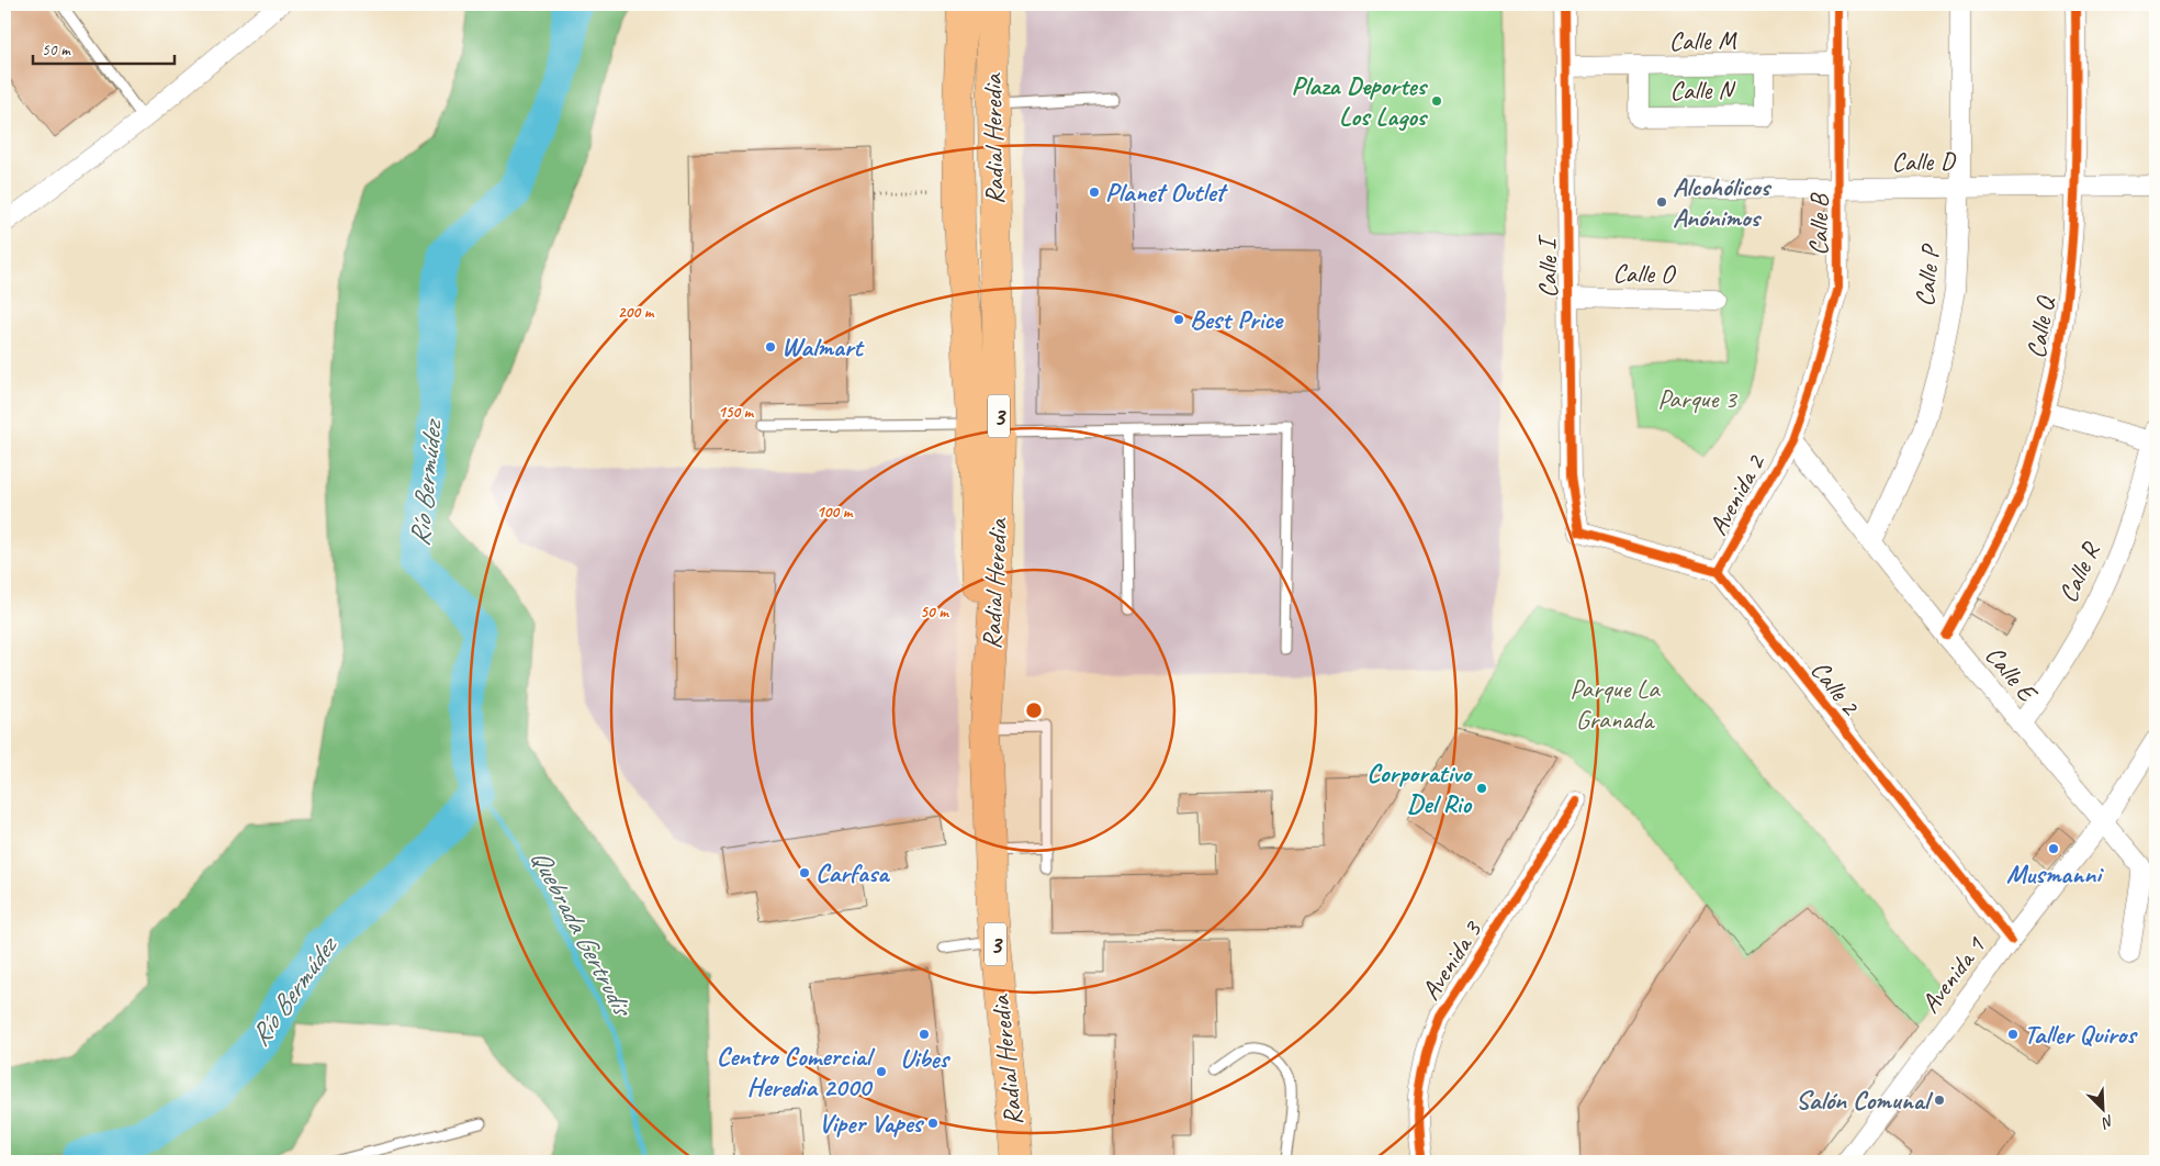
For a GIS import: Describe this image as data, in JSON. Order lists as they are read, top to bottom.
{
  "streets": {
    "main road": ["Radial Heredia", "3"],
    "street": [
      "Calle M",
      "Calle N",
      "Calle D",
      "Calle B",
      "Calle I",
      "Calle O",
      "Calle P",
      "Calle Q",
      "Avenida 2",
      "Calle R",
      "Calle E",
      "Calle 2",
      "Avenida 3",
      "Avenida 1"
    ]
  },
  "crossings": [
    ["Calle M", "Calle N"],
    ["Calle M", "Calle B"],
    ["Calle M", "Calle I"],
    ["Calle D", "Calle B"],
    ["Calle D", "Calle P"],
    ["Calle D", "Calle Q"],
    ["Calle B", "Avenida 2"],
    ["Calle B", "Calle E"],
    ["Calle I", "Calle O"],
    ["Calle I", "Avenida 2"],
    ["Calle I", "Calle 2"],
    ["Calle P", "Calle E"],
    ["Calle Q", "Calle E"],
    ["Avenida 2", "Calle E"],
    ["Avenida 2", "Calle 2"],
    ["Calle R", "Calle E"],
    ["Calle E", "Avenida 1"],
    ["Calle 2", "Avenida 1"]
  ],
  "water": ["Río Bermúdez", "Quebrada Gertrudis"],
  "parks": ["Parque 3", "Parque La Granada"],
  "places": [
    "Plaza Deportes Los Lagos",
    "Planet Outlet",
    "Alcohólicos Anónimos",
    "Best Price",
    "Walmart",
    "Corporativo Del Rio",
    "Musmanni",
    "Carfasa",
    "Uibes",
    "Taller Quiros",
    "Centro Comercial Heredia 2000",
    "Salón Comunal",
    "Viper Vapes"
  ],
  "scale_bar": "50 m",
  "north": "bottom right",
  "rings": [
    "200 m",
    "150 m",
    "100 m",
    "50 m"
  ]
}
